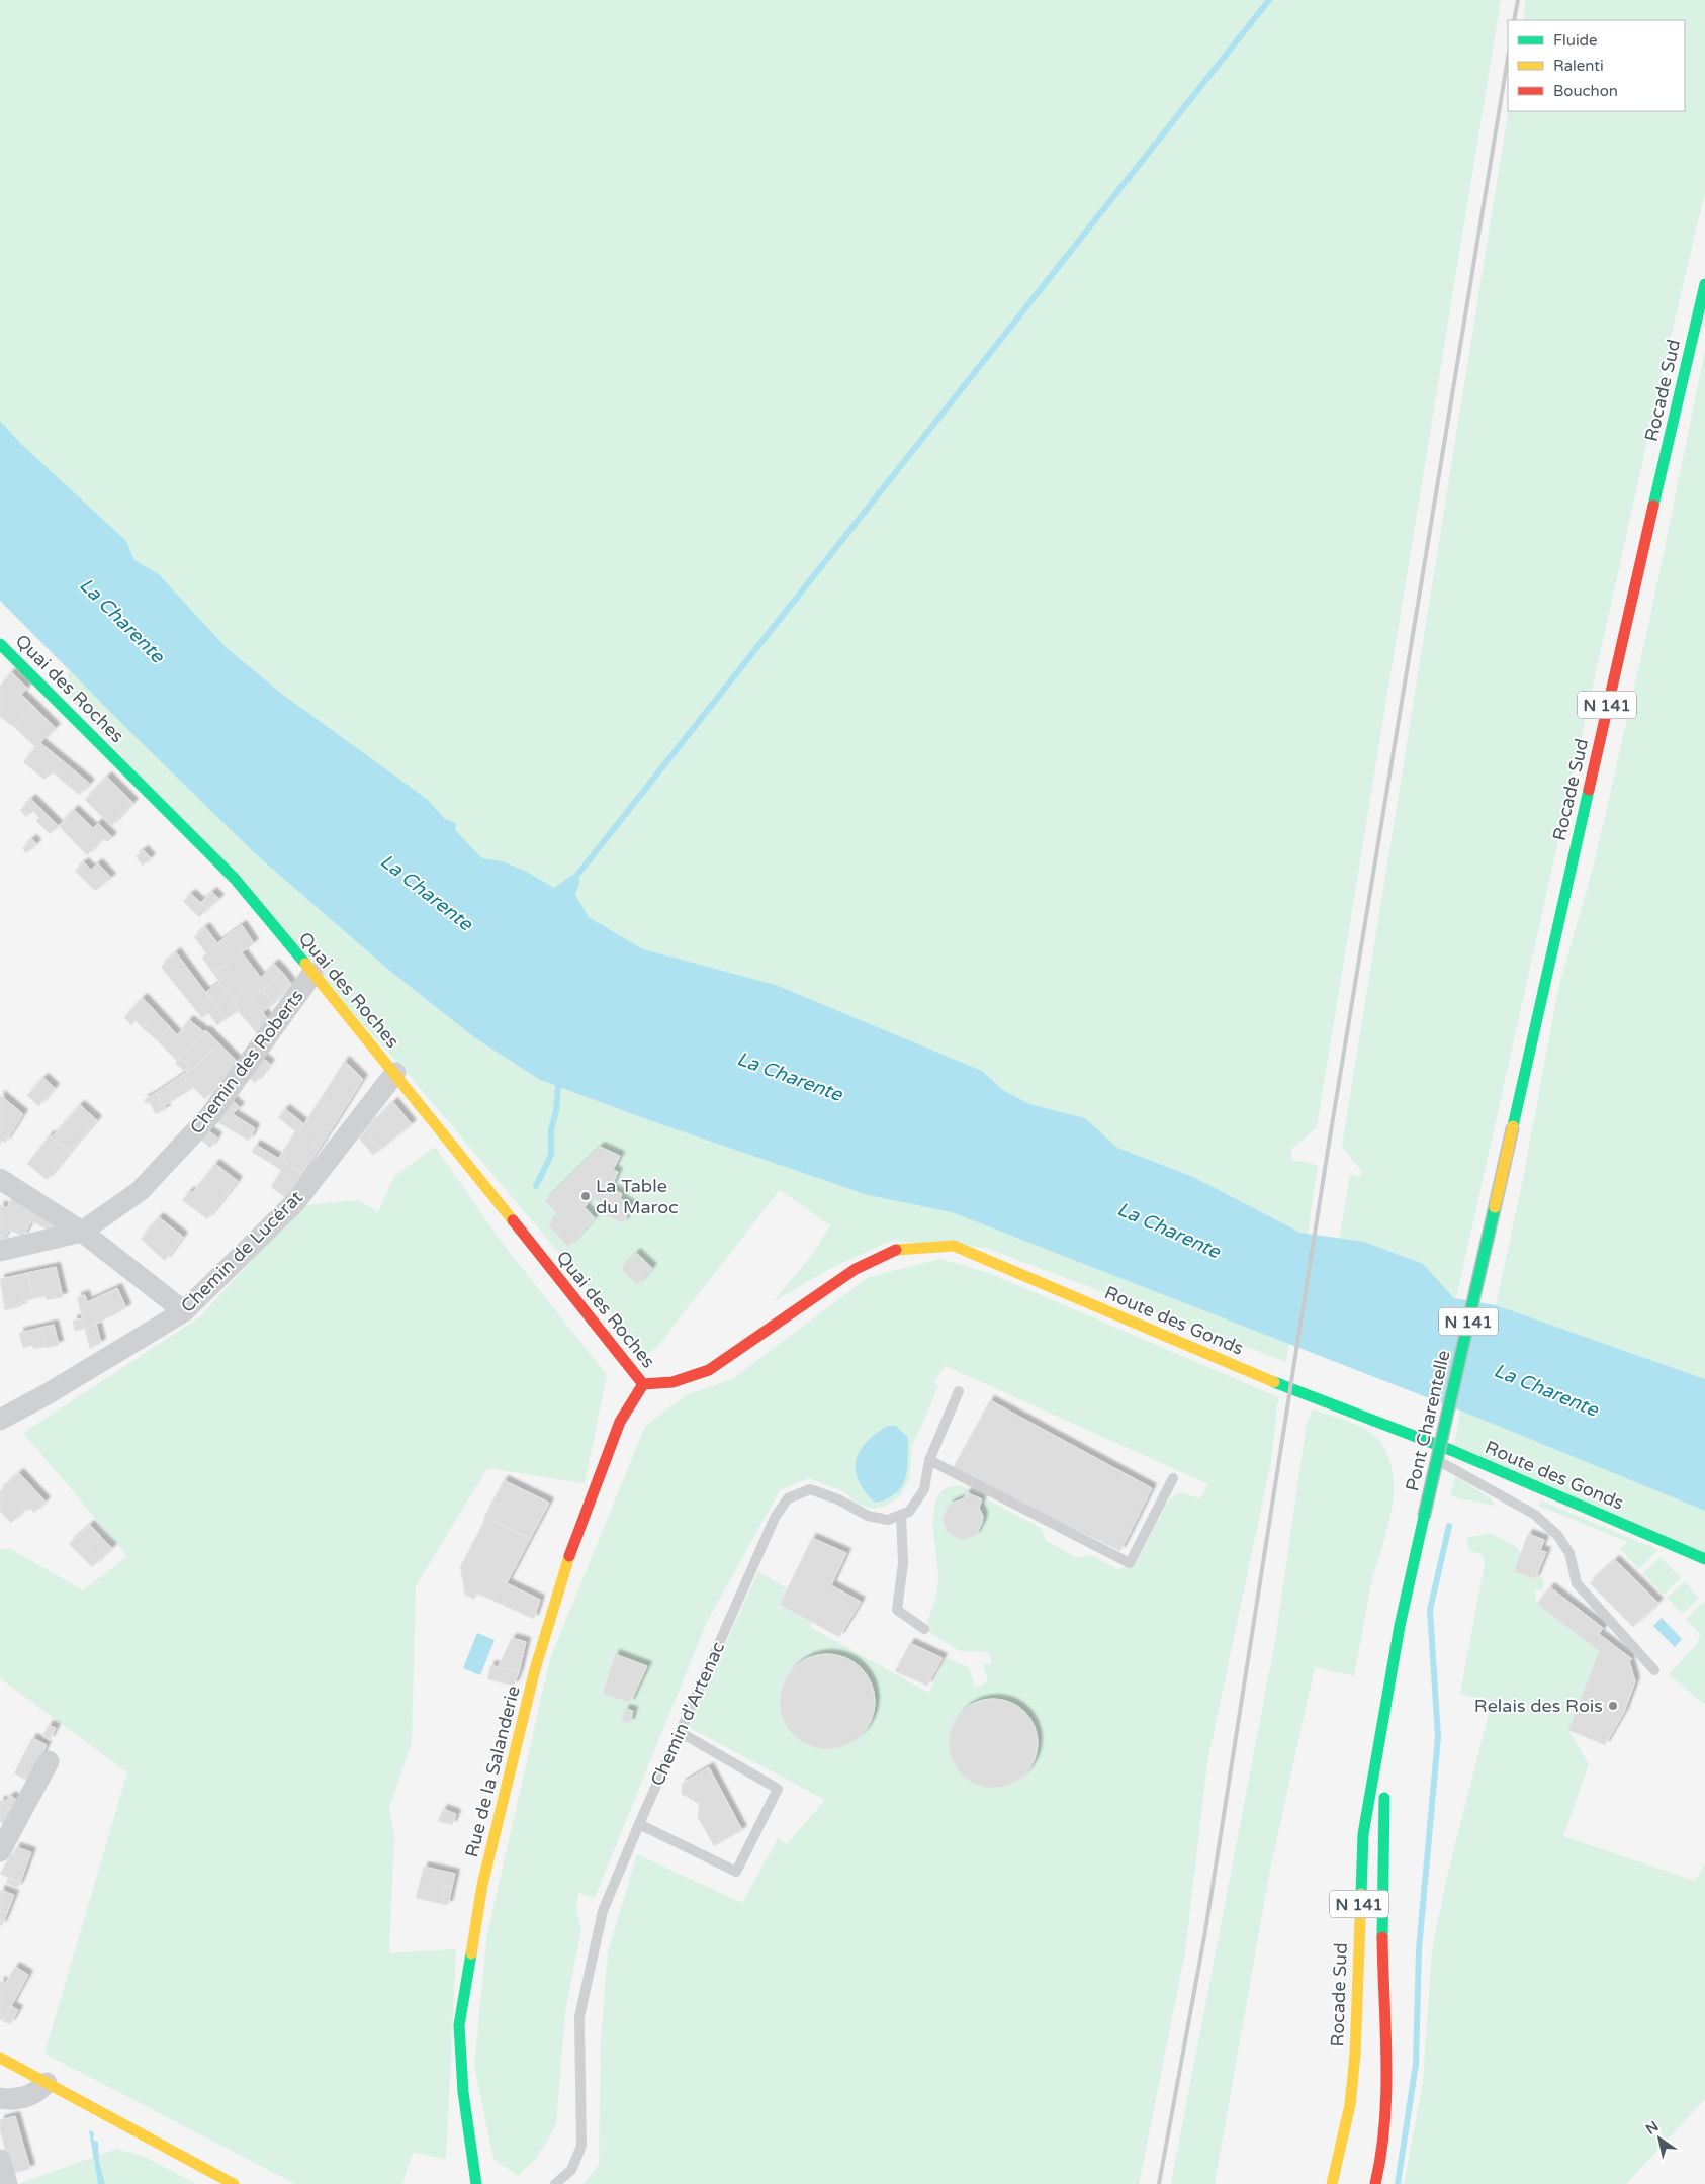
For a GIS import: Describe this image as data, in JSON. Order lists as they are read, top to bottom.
{
  "streets": {
    "main road": [
      "Rocade Sud",
      "Quai des Roches",
      "N 141",
      "Route des Gonds",
      "Pont Charentelle",
      "Rue de la Salanderie"
    ],
    "street": ["Chemin des Roberts", "Chemin de Lucérat"],
    "lane": ["Chemin d'Artenac"]
  },
  "crossings": [
    ["Rocade Sud", "Pont Charentelle"],
    ["Quai des Roches", "Chemin des Roberts"],
    ["Quai des Roches", "Chemin de Lucérat"],
    ["Quai des Roches", "Route des Gonds"],
    ["Quai des Roches", "Rue de la Salanderie"],
    ["Route des Gonds", "Rue de la Salanderie"]
  ],
  "water": ["La Charente"],
  "places": ["La Table du Maroc", "Relais des Rois"],
  "legend": ["Fluide", "Ralenti", "Bouchon"],
  "north": "top left"
}
